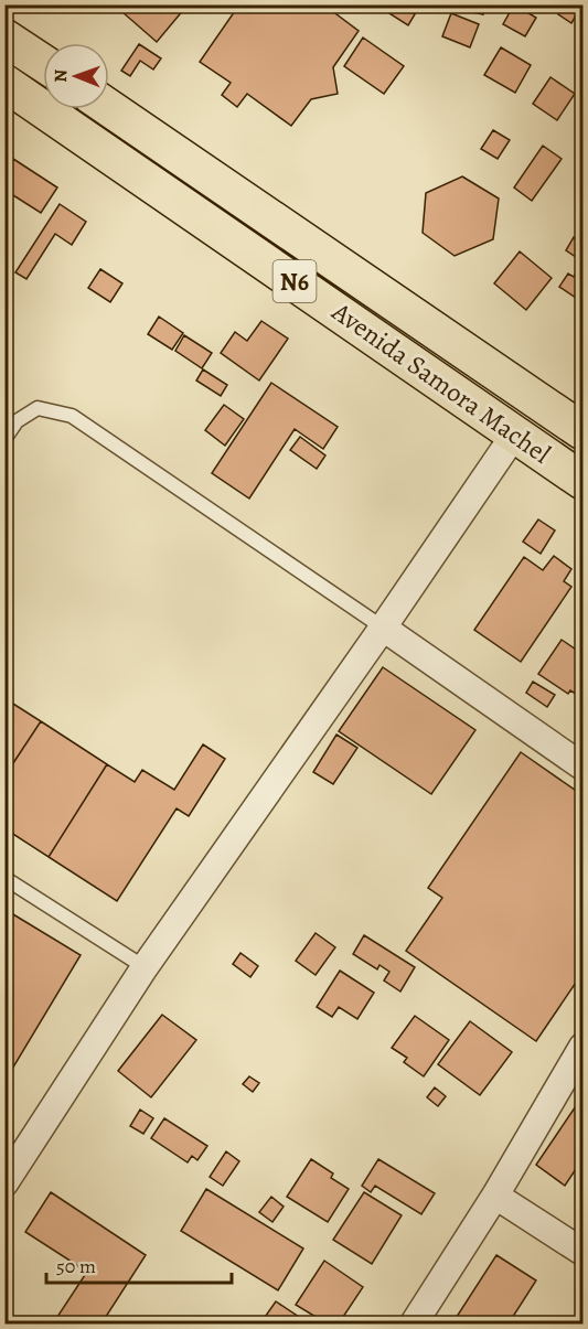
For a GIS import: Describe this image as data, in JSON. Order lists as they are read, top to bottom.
{
  "streets": {
    "highway": ["N6", "Avenida Samora Machel"]
  },
  "scale_bar": "50 m",
  "north": "left"
}
